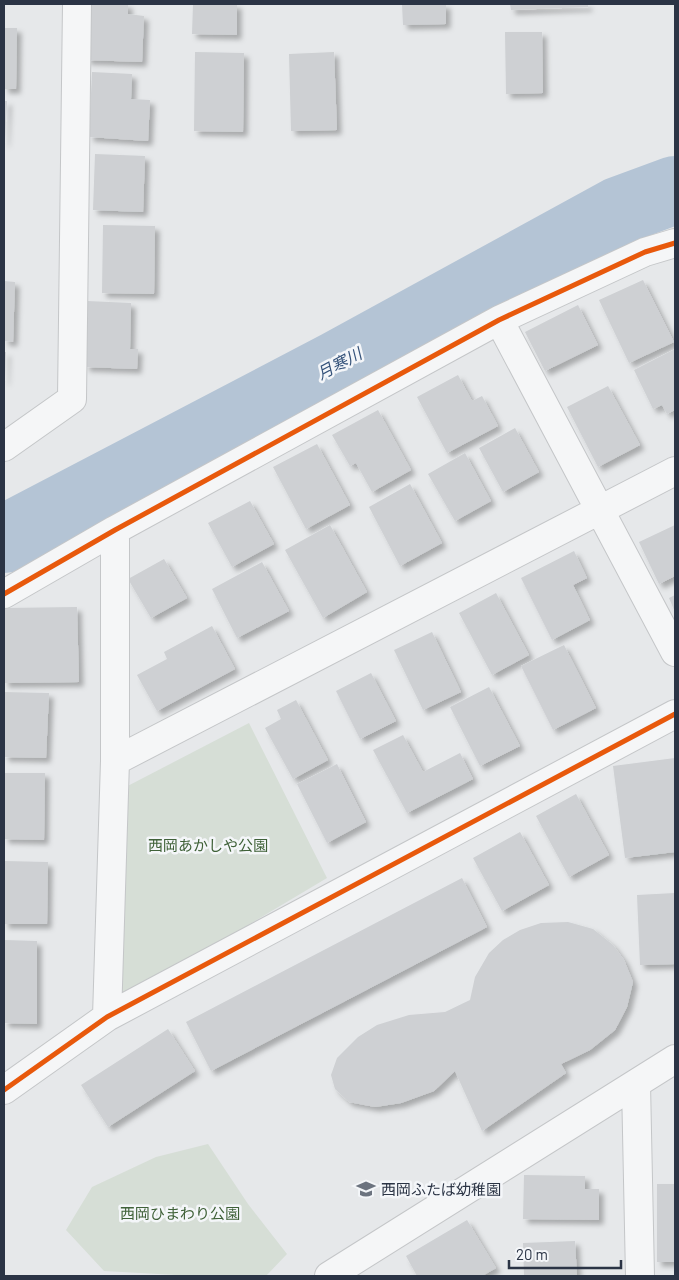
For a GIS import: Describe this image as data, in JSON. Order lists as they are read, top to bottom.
{
  "water": ["月寒川"],
  "parks": ["西岡あかしや公園", "西岡ひまわり公園"],
  "places": {
    "school or university": ["西岡ふたば幼稚園"]
  },
  "scale_bar": "20 m"
}
